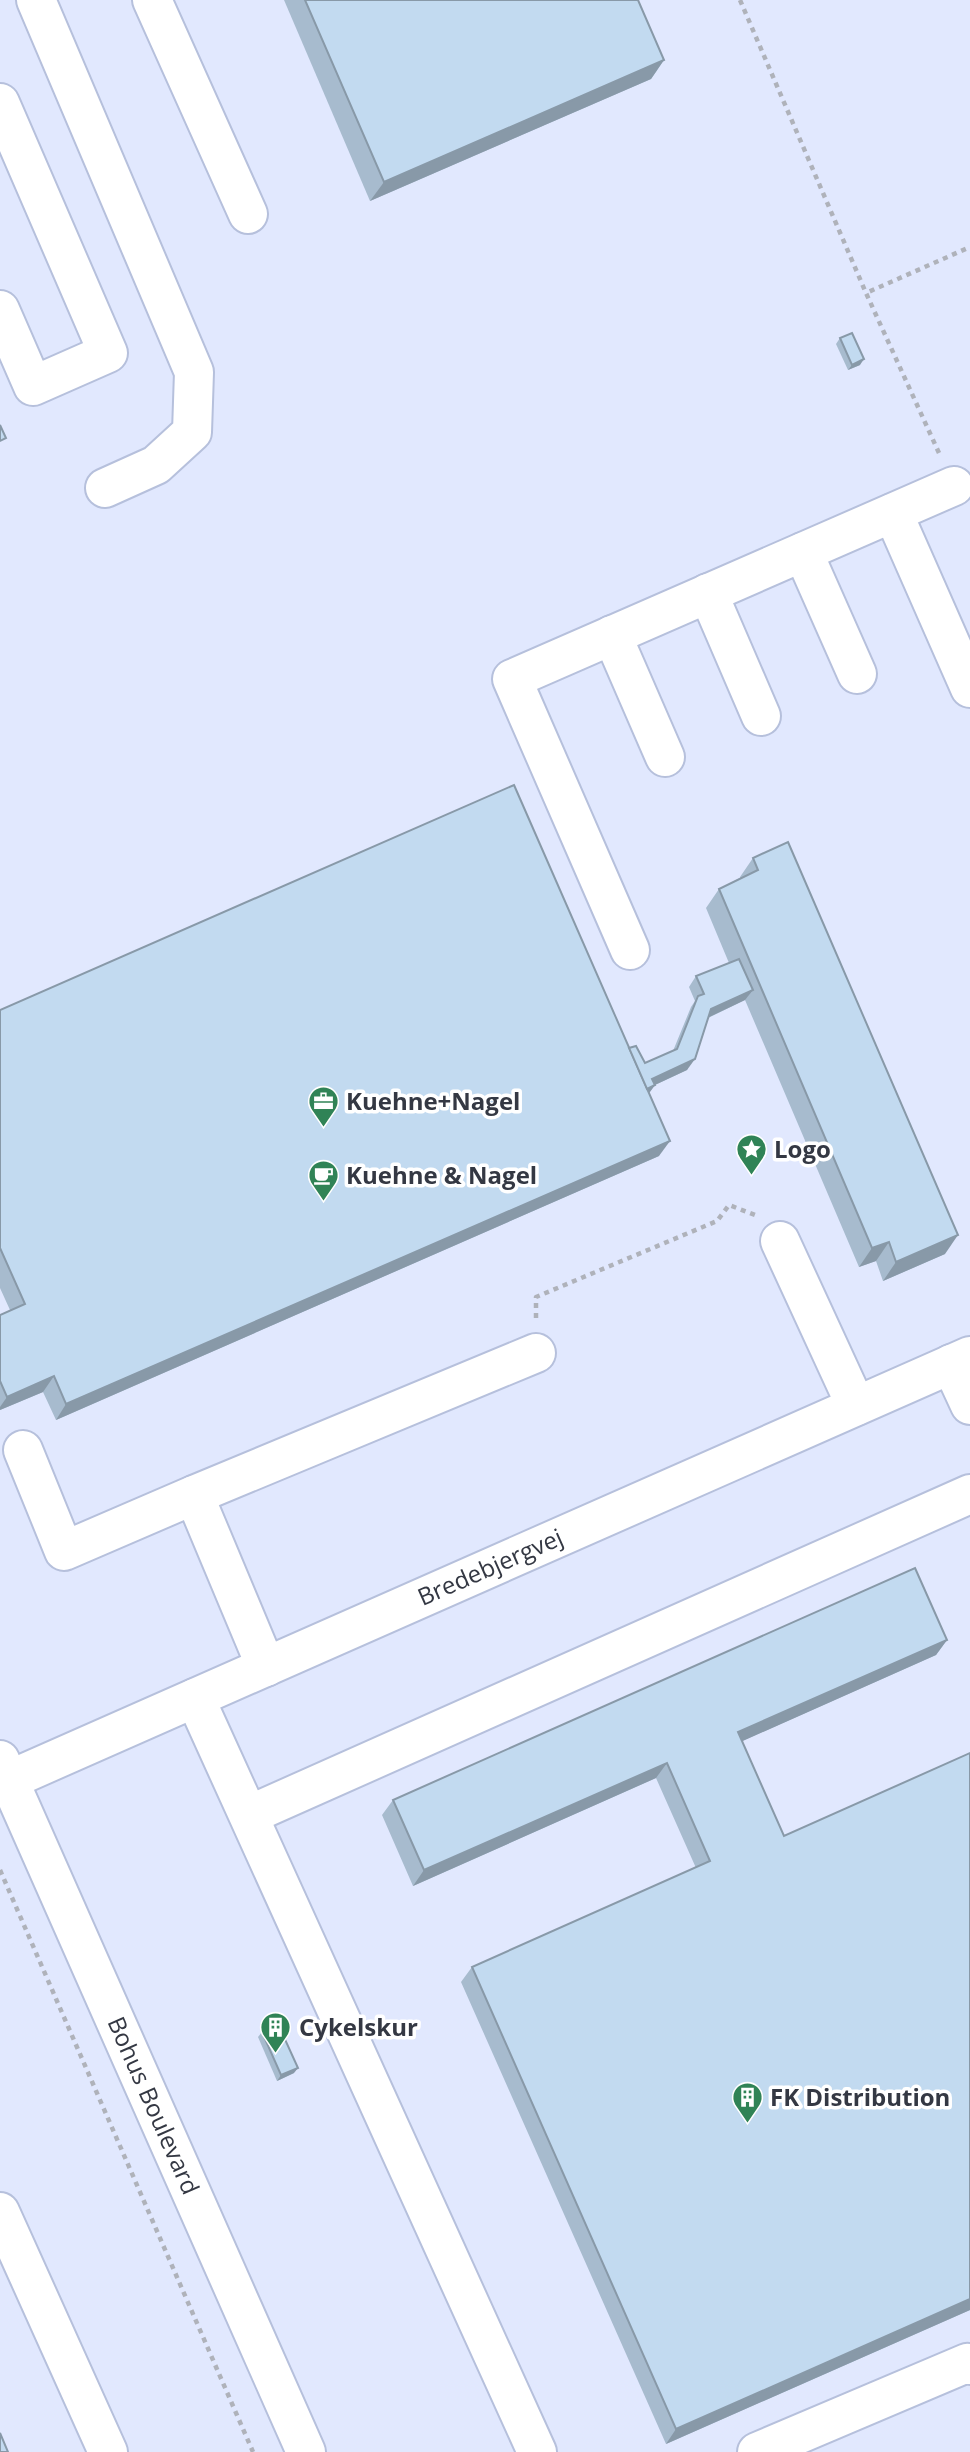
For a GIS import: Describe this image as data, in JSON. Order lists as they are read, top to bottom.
{
  "streets": {
    "street": ["Bredebjergvej", "Bohus Boulevard"]
  },
  "crossings": [
    ["Bredebjergvej", "Bohus Boulevard"]
  ],
  "places": {
    "office": ["Kuehne+Nagel"],
    "place": ["Logo"],
    "cafe": ["Kuehne & Nagel"],
    "building": ["Cykelskur", "FK Distribution"]
  }
}
